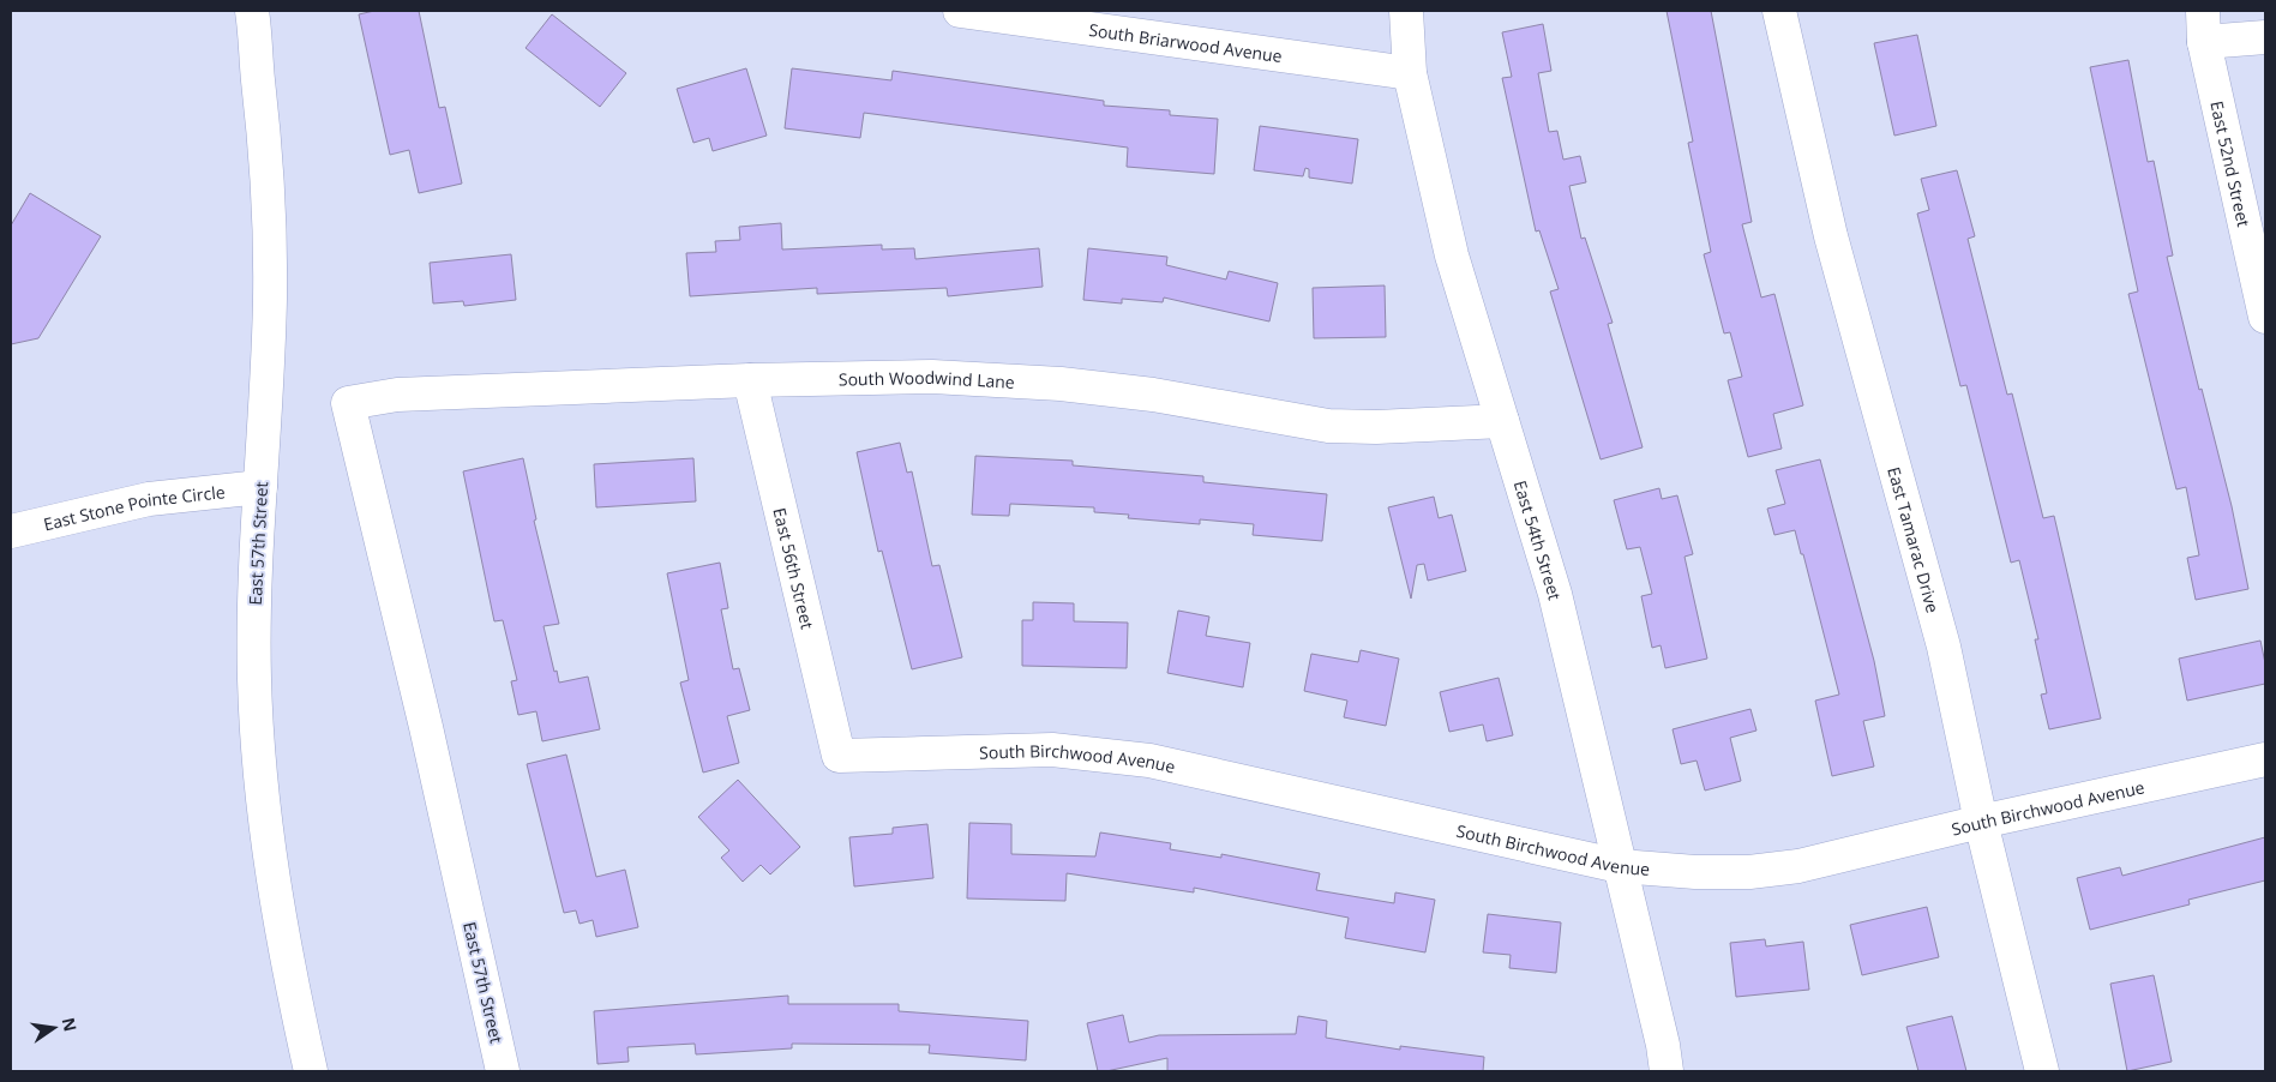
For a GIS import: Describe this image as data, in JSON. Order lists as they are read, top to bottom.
{
  "streets": {
    "street": [
      "South Briarwood Avenue",
      "East 52nd Street",
      "South Woodwind Lane",
      "East Stone Pointe Circle",
      "East 54th Street",
      "East Tamarac Drive",
      "East 57th Street",
      "East 56th Street",
      "South Birchwood Avenue"
    ]
  },
  "crossings": [
    ["South Briarwood Avenue", "East 54th Street"],
    ["South Woodwind Lane", "East 54th Street"],
    ["South Woodwind Lane", "East 57th Street"],
    ["South Woodwind Lane", "East 56th Street"],
    ["East Stone Pointe Circle", "East 57th Street"],
    ["East 54th Street", "South Birchwood Avenue"],
    ["East Tamarac Drive", "South Birchwood Avenue"],
    ["East 56th Street", "South Birchwood Avenue"]
  ],
  "north": "right"
}
